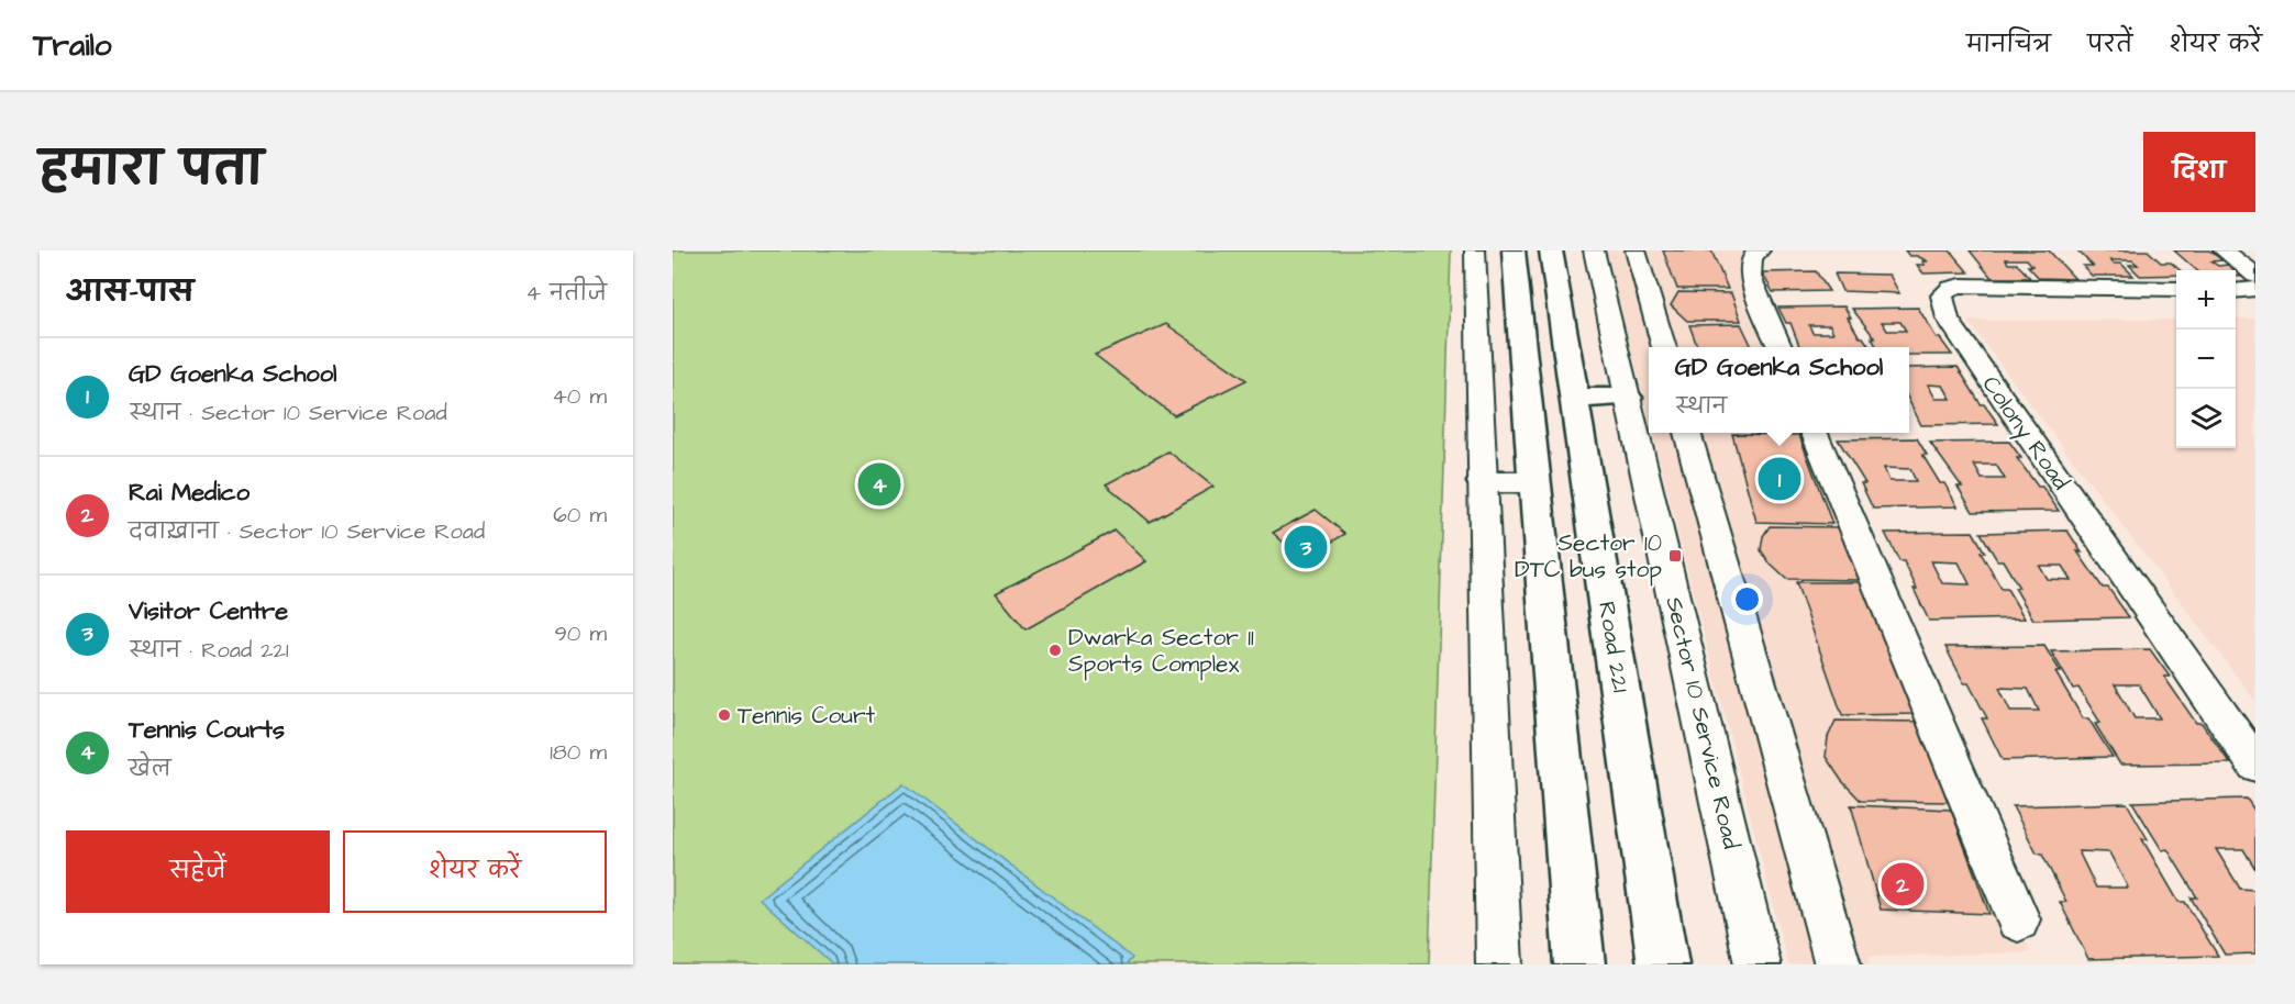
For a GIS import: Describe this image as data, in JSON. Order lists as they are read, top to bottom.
{
  "streets": {
    "main road": ["Road 221"],
    "street": ["Colony Road", "Sector 10 Service Road"]
  },
  "places": {
    "transit": ["Sector 10 DTC bus stop"],
    "other": ["Dwarka Sector 11 Sports Complex", "Tennis Court"]
  },
  "page": {
    "header": "Trailo",
    "nav": ["मानचित्र", "परतें", "शेयर करें"],
    "title": "हमारा पता",
    "buttons": [
      "दिशा",
      ["सहेजें", "शेयर करें"]
    ],
    "heading": ["आस-पास", "4 नतीजे"],
    "map_buttons": ["+", "−"],
    "list": [
      {
        "mark": "1",
        "name": "GD Goenka School",
        "note": "स्थान · Sector 10 Service Road",
        "value": "40 m"
      },
      {
        "mark": "2",
        "name": "Rai Medico",
        "note": "दवाख़ाना · Sector 10 Service Road",
        "value": "60 m"
      },
      {
        "mark": "3",
        "name": "Visitor Centre",
        "note": "स्थान · Road 221",
        "value": "90 m"
      },
      {
        "mark": "4",
        "name": "Tennis Courts",
        "note": "खेल",
        "value": "180 m"
      }
    ],
    "popup": ["GD Goenka School", "स्थान"],
    "pins": [
      "1",
      "4",
      "3",
      "2"
    ]
  }
}
